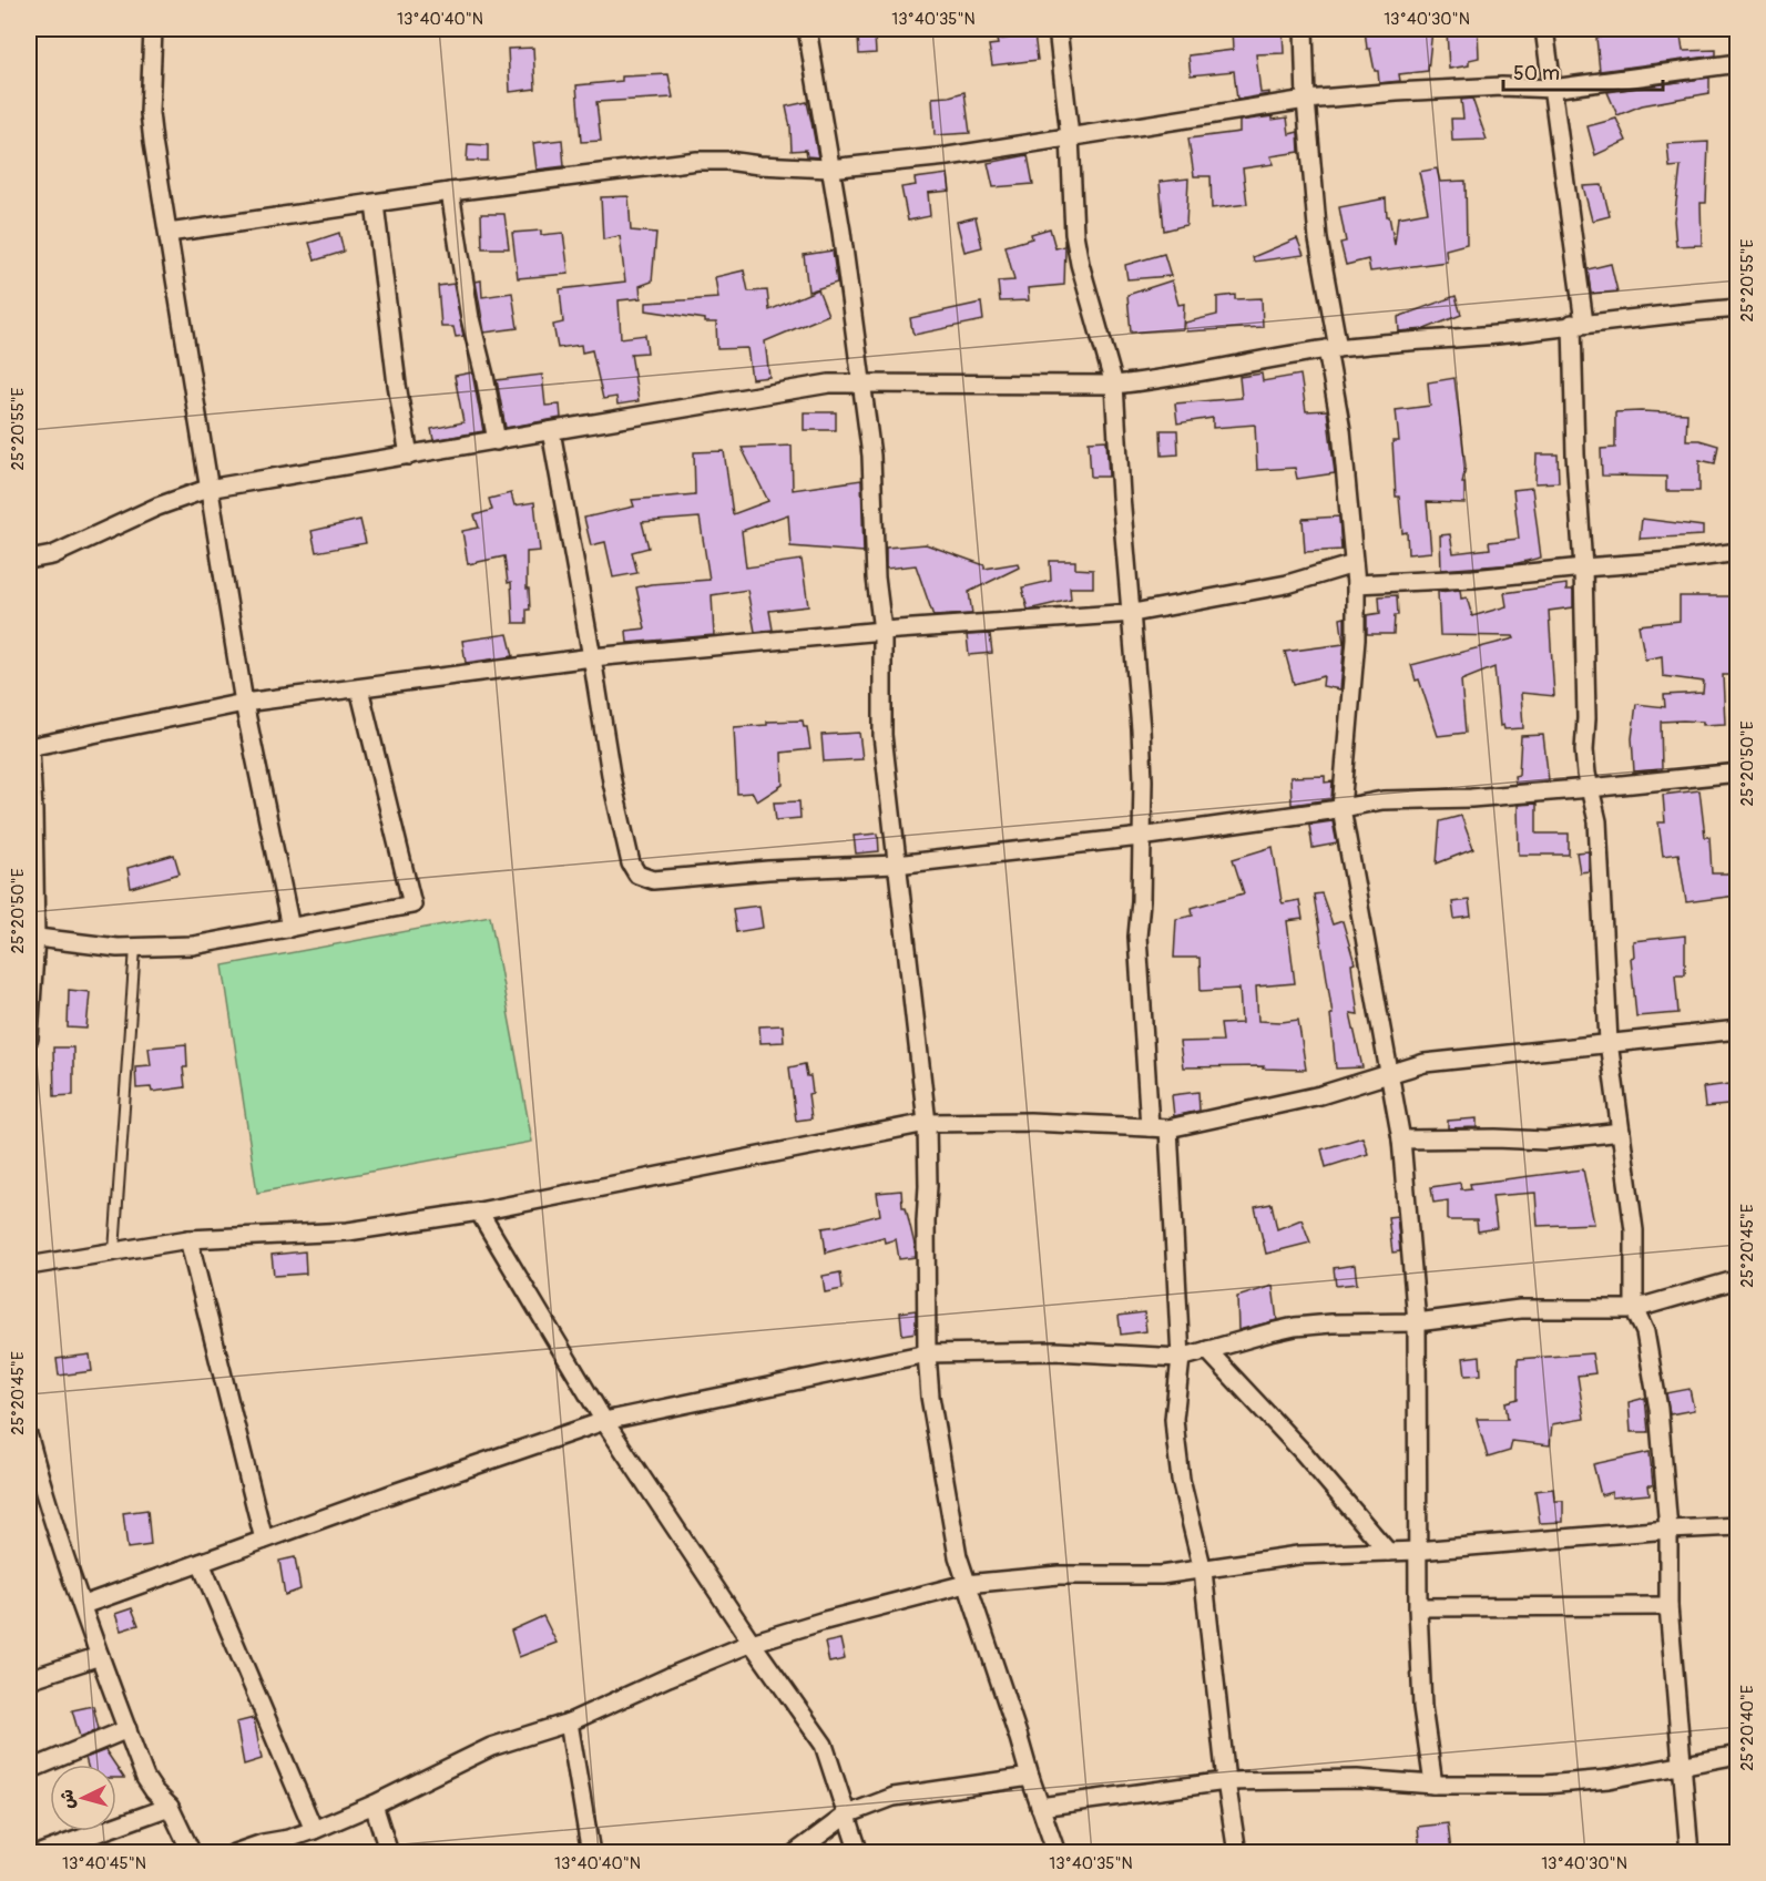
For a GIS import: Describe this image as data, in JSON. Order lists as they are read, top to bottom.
{
  "scale_bar": "50 m",
  "north": "left",
  "coordinates": [
    "13°40'40\"N",
    "13°40'35\"N",
    "13°40'30\"N",
    "25°20'55\"E",
    "25°20'50\"E",
    "25°20'45\"E",
    "25°20'40\"E",
    "13°40'45\"N"
  ]
}
